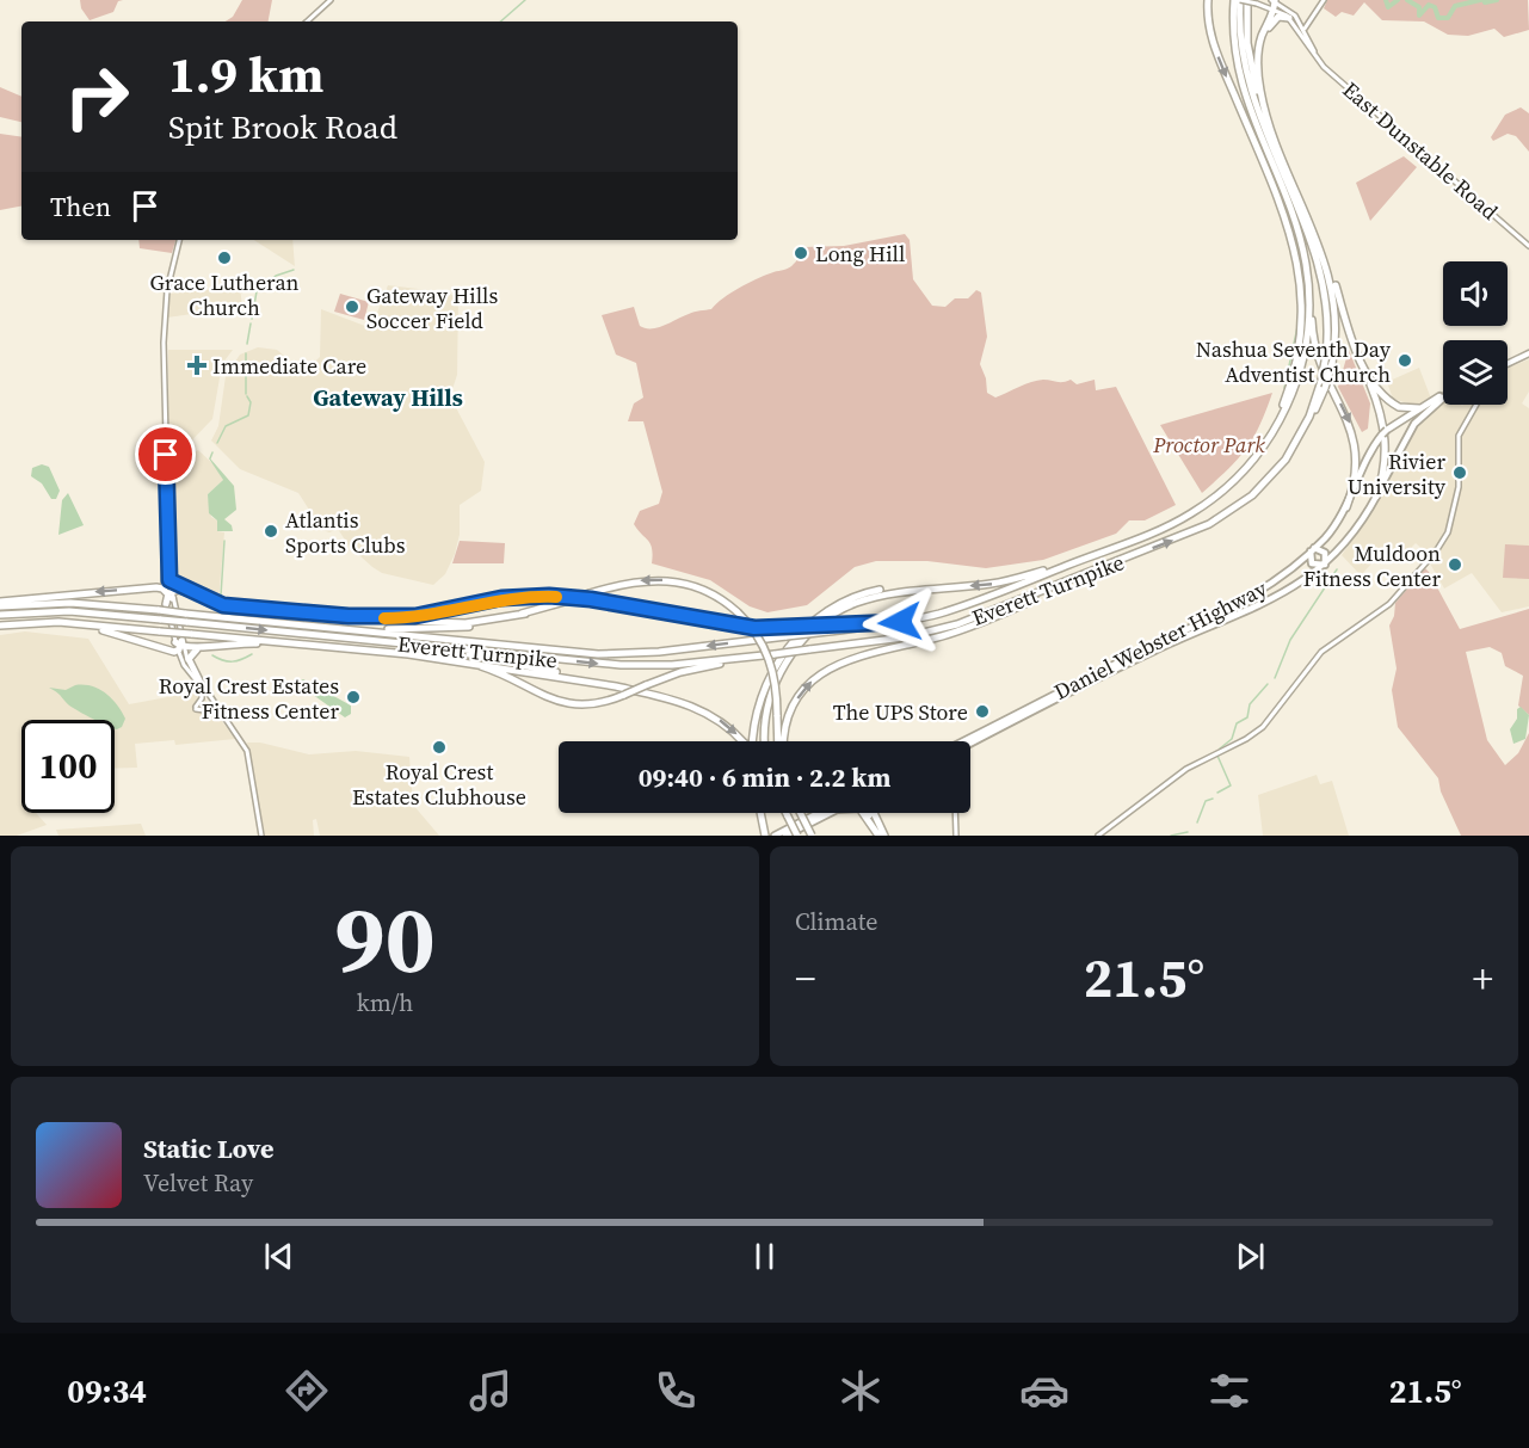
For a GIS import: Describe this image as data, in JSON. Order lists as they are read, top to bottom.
{
  "streets": {
    "highway": ["Everett Turnpike"],
    "main road": ["Daniel Webster Highway"],
    "street": ["East Dunstable Road"]
  },
  "districts": ["Gateway Hills"],
  "parks": ["Proctor Park"],
  "places": {
    "other": [
      "Long Hill",
      "Grace Lutheran Church",
      "Gateway Hills Soccer Field",
      "Nashua Seventh Day Adventist Church",
      "Rivier University",
      "Atlantis Sports Clubs",
      "Muldoon Fitness Center",
      "Royal Crest Estates Fitness Center",
      "The UPS Store",
      "Royal Crest Estates Clubhouse"
    ],
    "health": ["Immediate Care"]
  },
  "page": {
    "turn": ["1.9 km", "Spit Brook Road"],
    "then": "Then",
    "limit": "100",
    "trip": "09:40 · 6 min · 2.2 km",
    "tile": [
      ["90", "km/h"],
      "Climate"
    ],
    "heat": ["−", "21.5°", "+"],
    "song": ["Static Love", "Velvet Ray"],
    "tabs": ["09:34", "21.5°"]
  }
}
